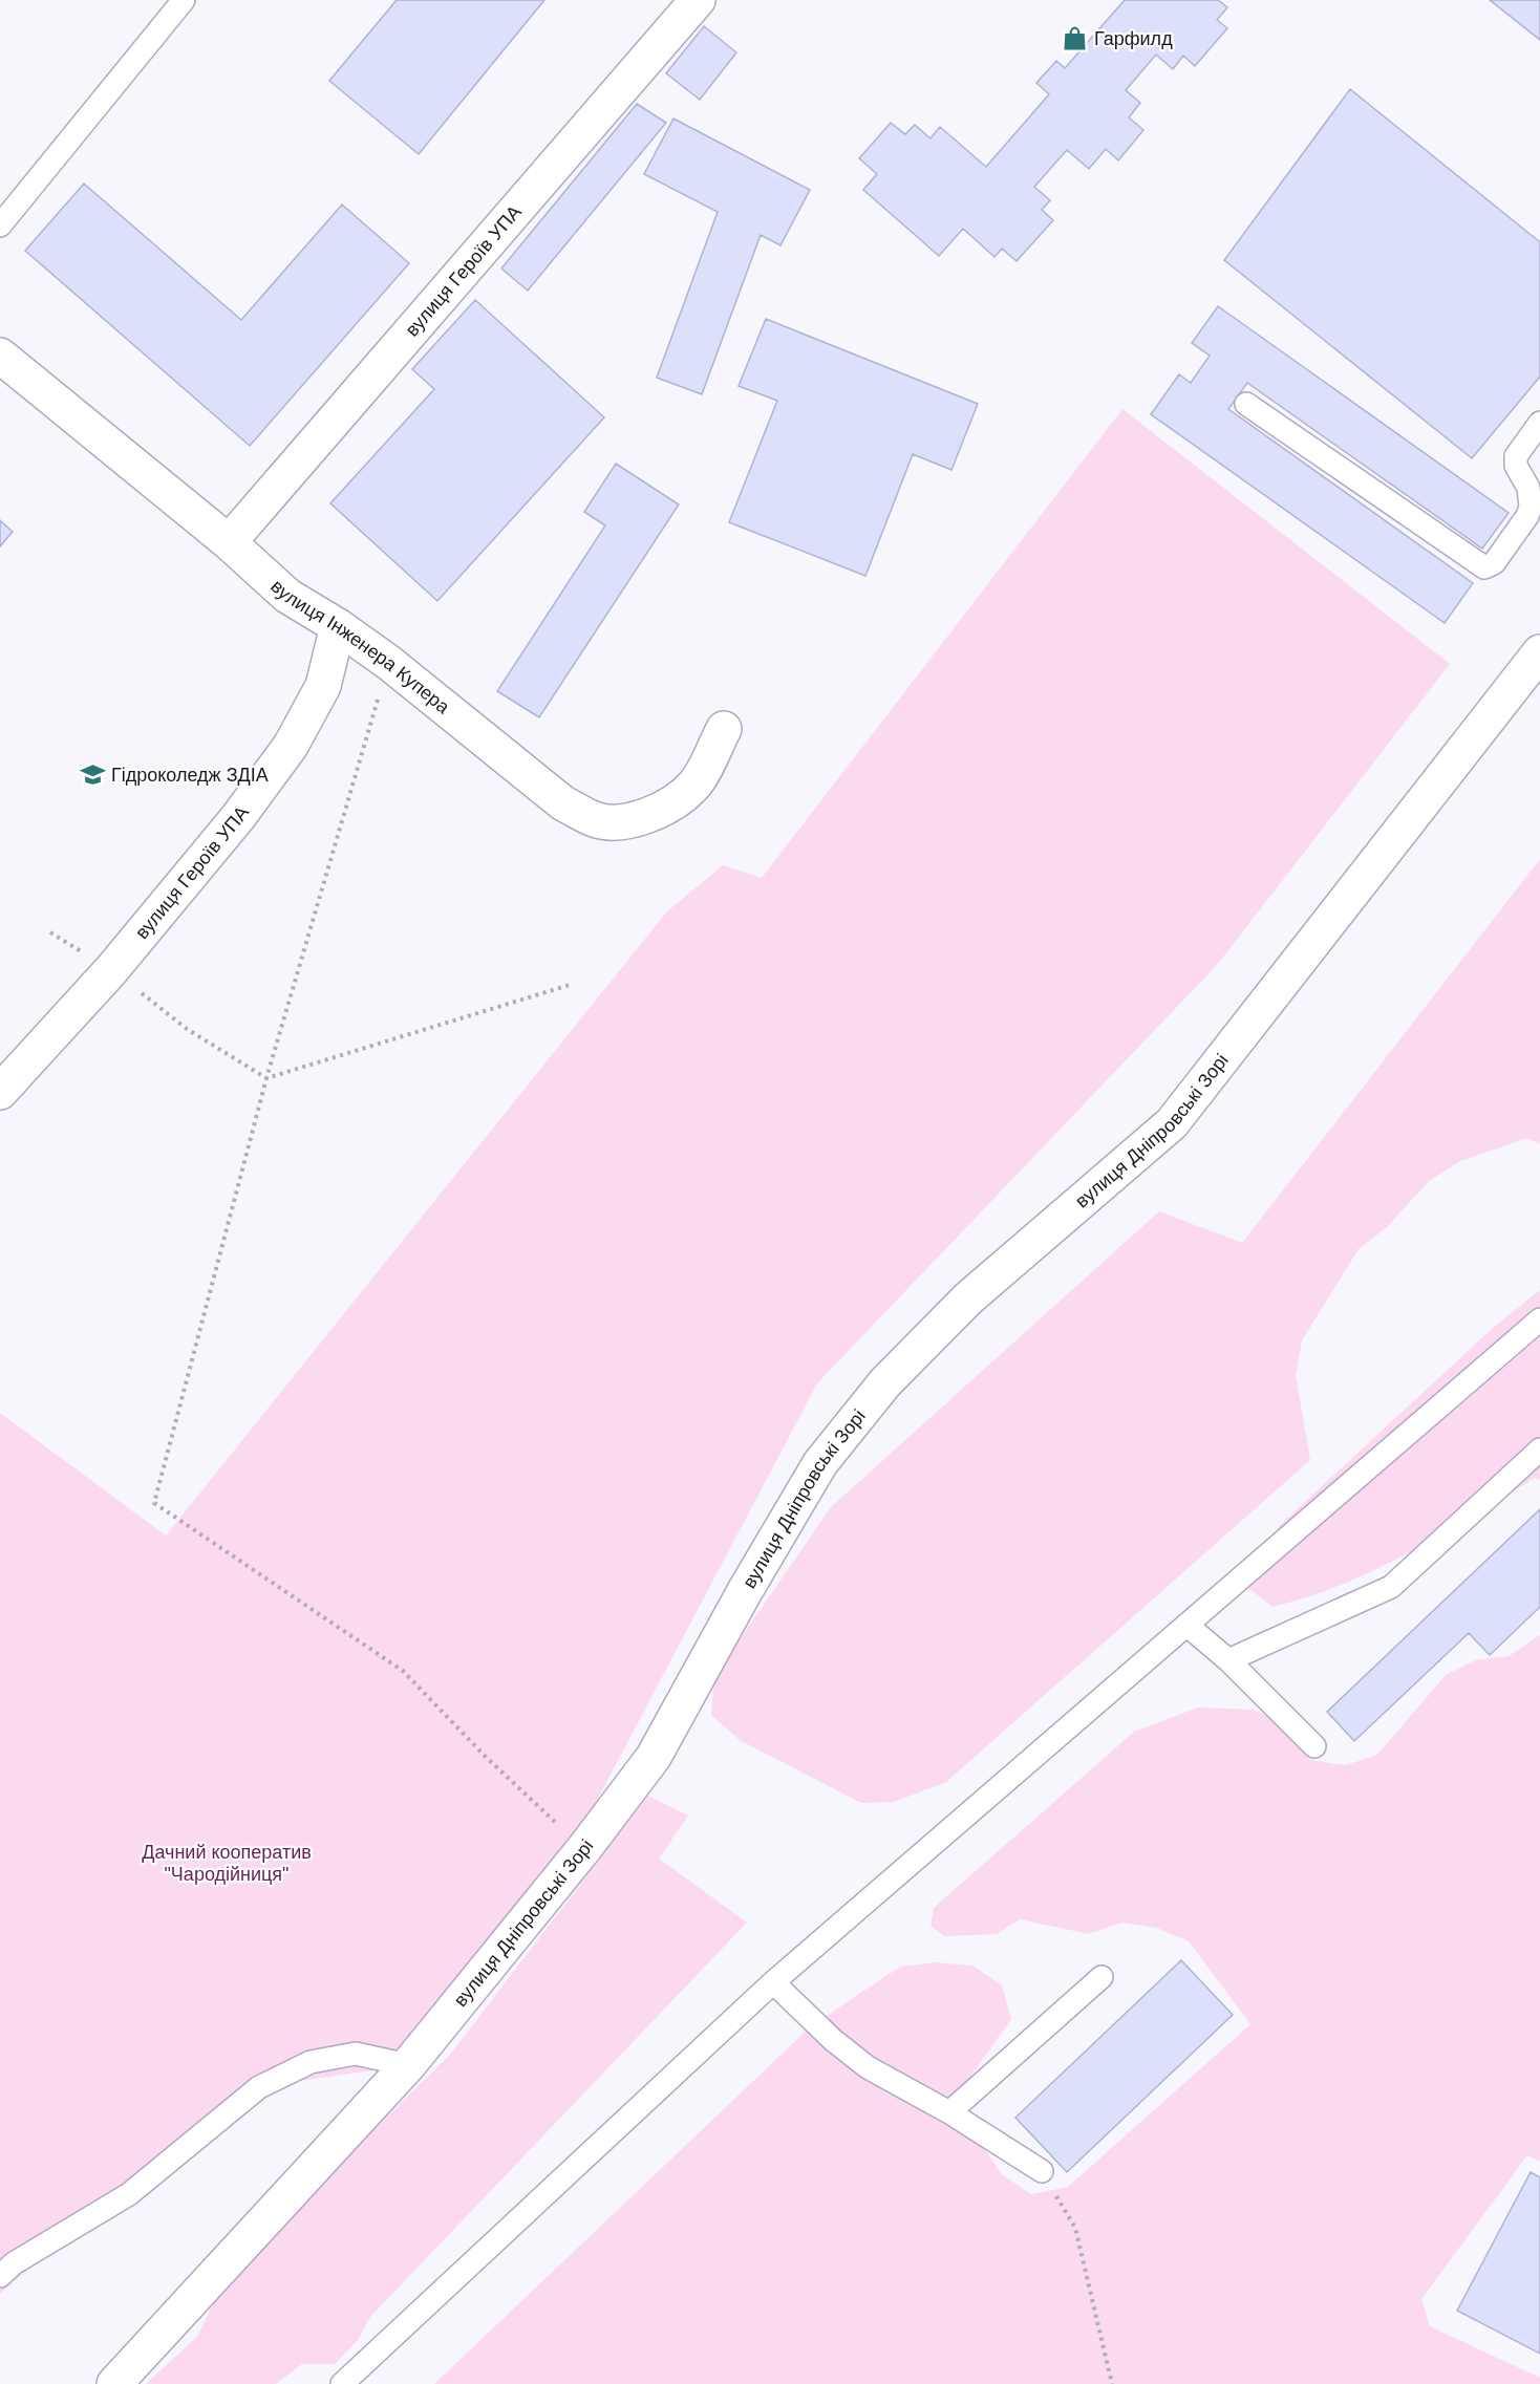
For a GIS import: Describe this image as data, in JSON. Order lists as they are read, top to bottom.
{
  "streets": {
    "street": ["вулиця Героїв УПА", "вулиця Інженера Купера", "вулиця Дніпровські Зорі"]
  },
  "crossings": [
    ["вулиця Героїв УПА", "вулиця Інженера Купера"]
  ],
  "parks": ["Дачний кооператив \"Чародійниця\""],
  "places": {
    "shop": ["Гарфилд"],
    "school or university": ["Гідроколедж ЗДIА"]
  }
}
